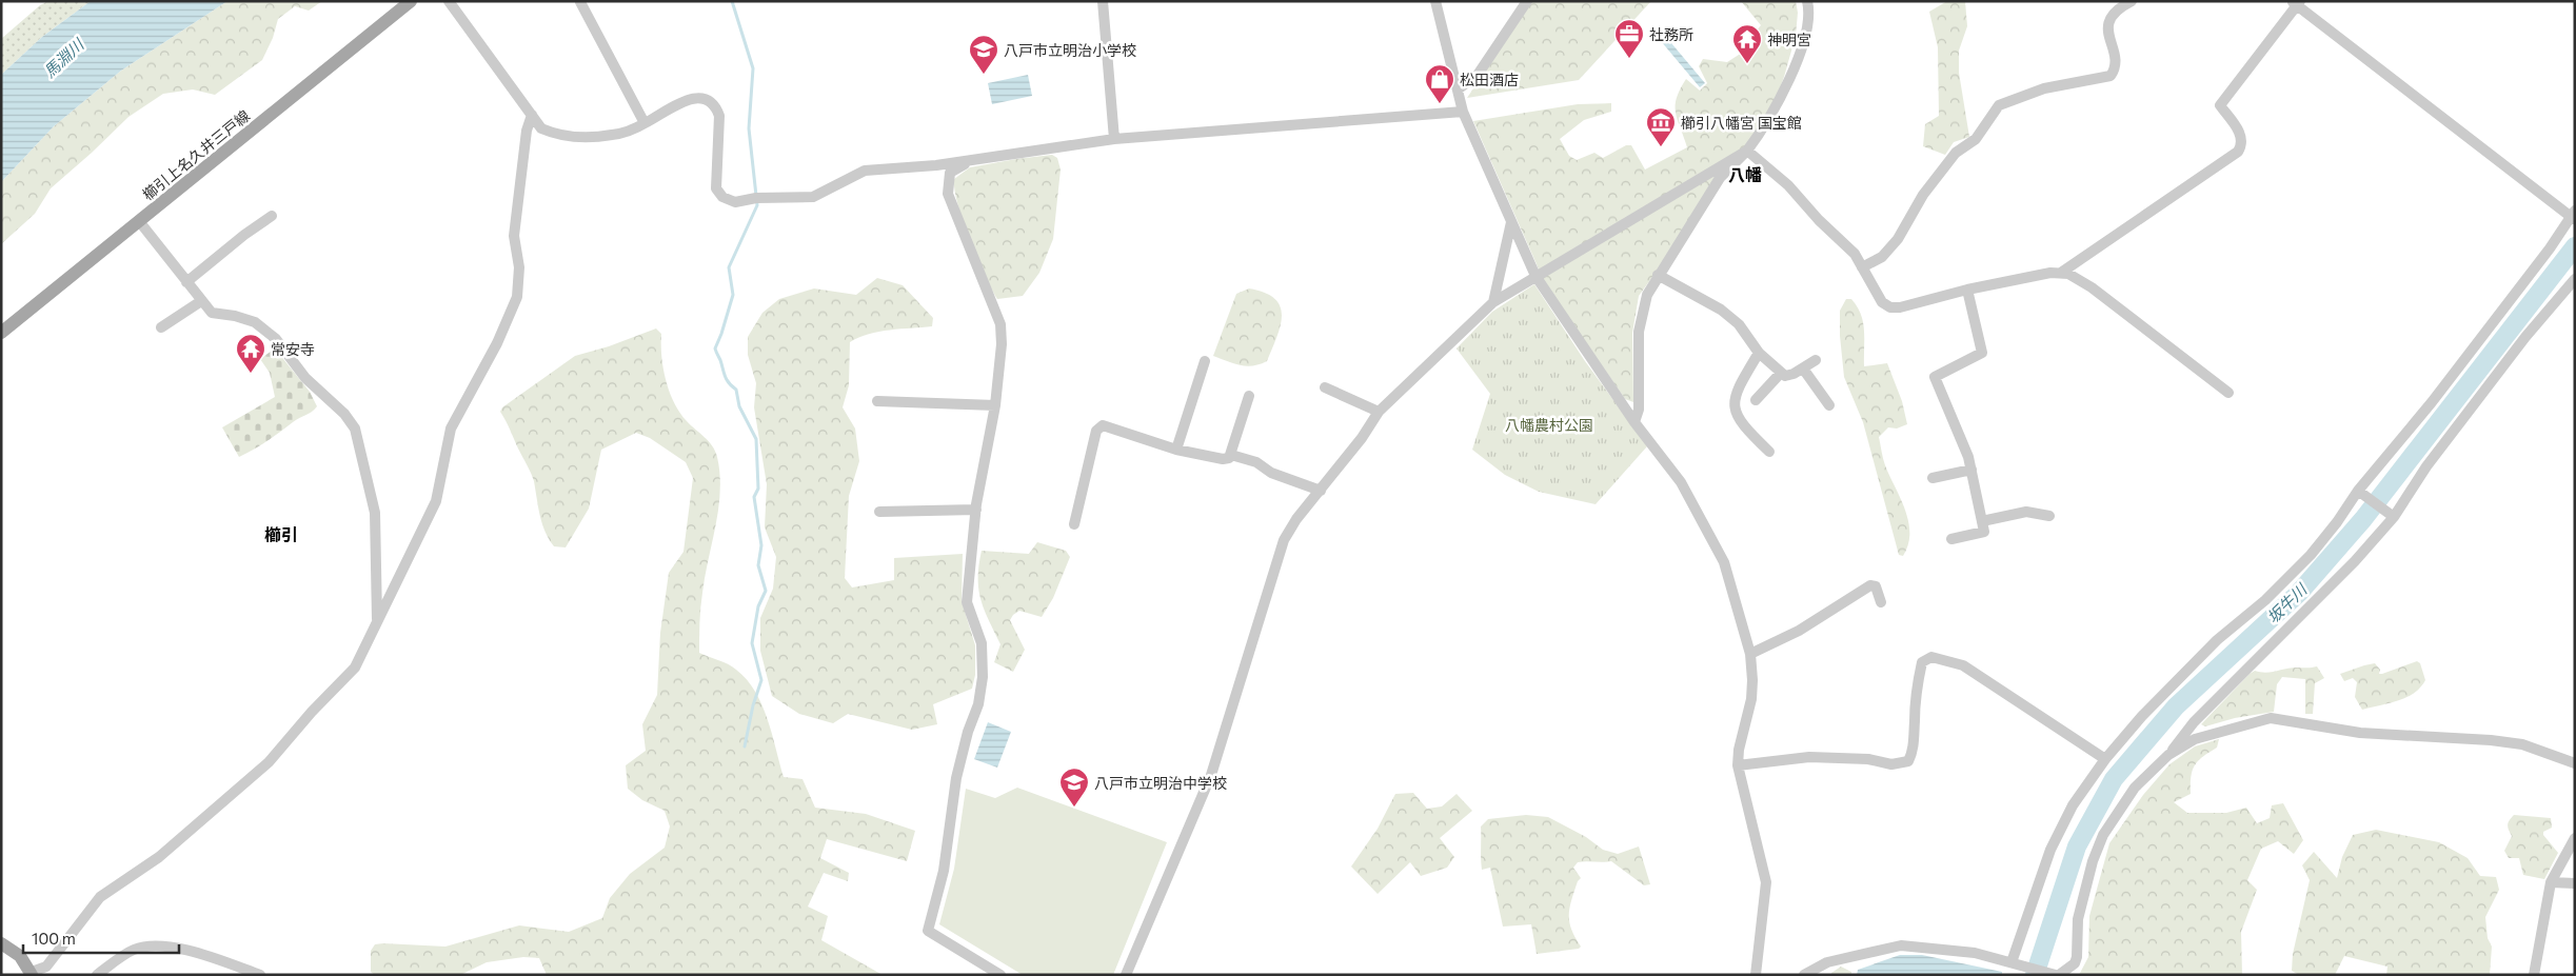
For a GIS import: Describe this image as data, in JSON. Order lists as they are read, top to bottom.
{
  "streets": {
    "main road": ["櫛引上名久井三戸線"]
  },
  "districts": ["八幡", "櫛引"],
  "water": ["馬淵川", "坂牛川"],
  "parks": ["八幡農村公園"],
  "places": {
    "office": ["社務所"],
    "temple": ["神明宮", "常安寺"],
    "school or university": ["八戸市立明治小学校", "八戸市立明治中学校"],
    "shop": ["松田酒店"],
    "museum": ["櫛引八幡宮 国宝館"]
  },
  "scale_bar": "100 m"
}
